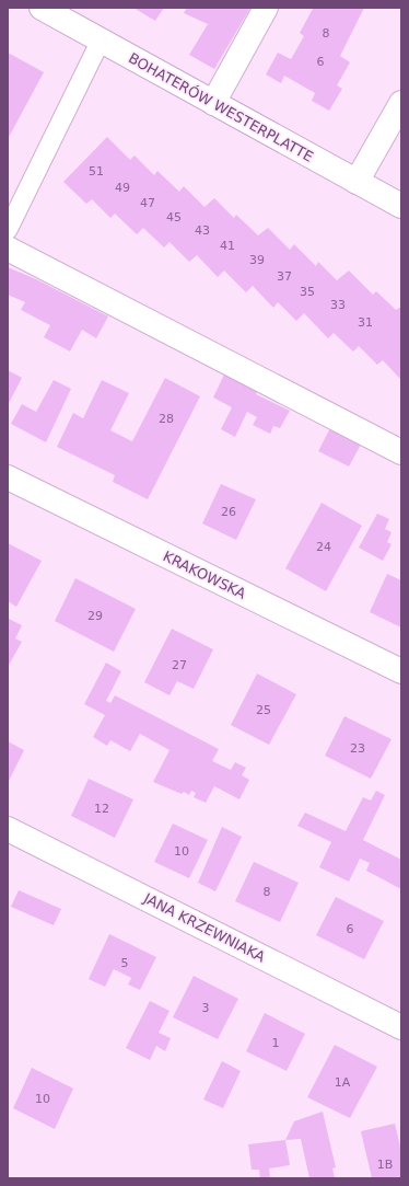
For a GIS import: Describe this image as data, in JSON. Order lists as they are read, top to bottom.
{
  "streets": {
    "street": ["BOHATERÓW WESTERPLATTE", "KRAKOWSKA", "JANA KRZEWNIAKA"]
  },
  "house_numbers": [
    "8",
    "6",
    "51",
    "49",
    "47",
    "45",
    "43",
    "41",
    "39",
    "37",
    "35",
    "33",
    "31",
    "28",
    "26",
    "24",
    "29",
    "27",
    "25",
    "23",
    "12",
    "10",
    "8",
    "6",
    "5",
    "3",
    "1",
    "1A",
    "10",
    "1B"
  ]
}
